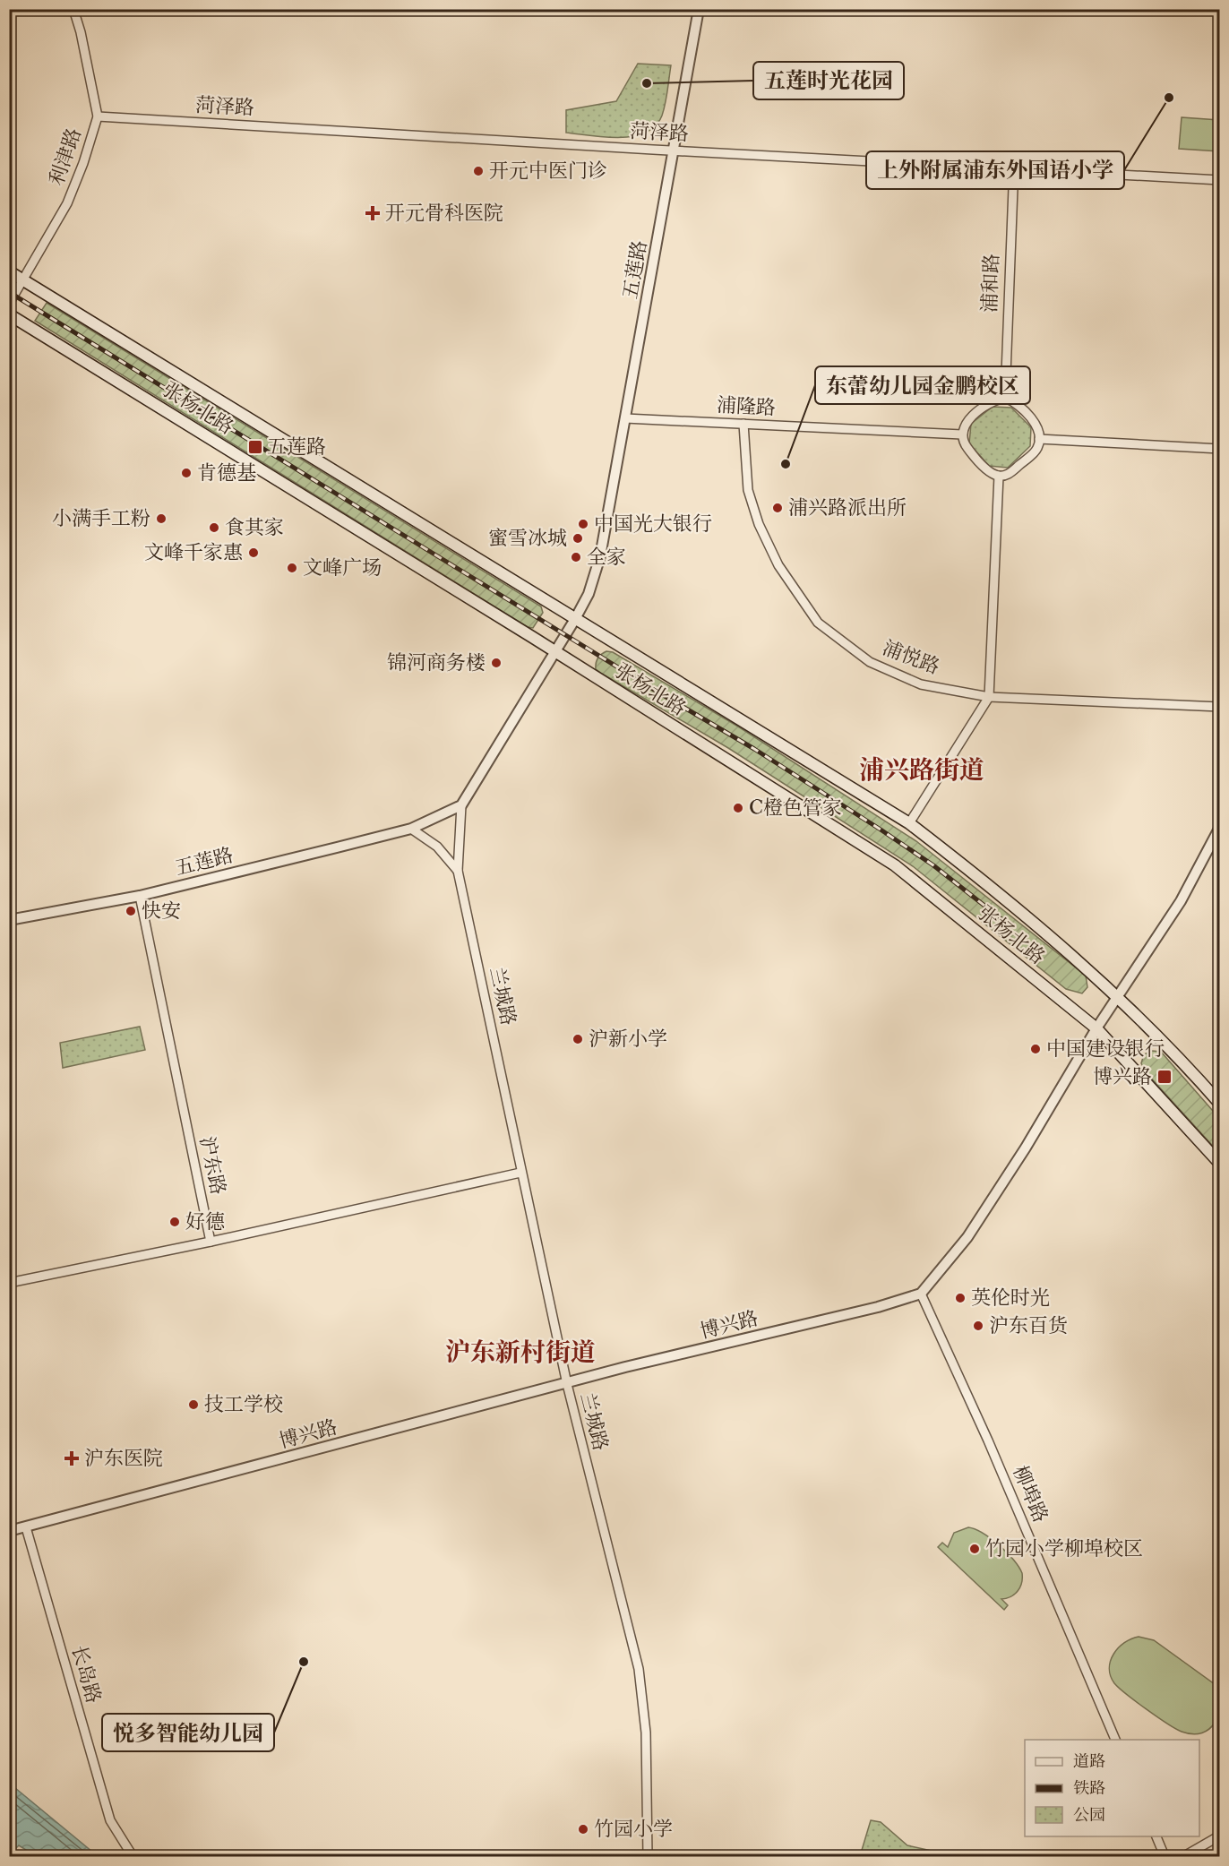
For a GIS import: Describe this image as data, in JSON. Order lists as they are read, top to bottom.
{
  "streets": {
    "main road": ["张杨北路"],
    "street": [
      "菏泽路",
      "利津路",
      "五莲路",
      "浦和路",
      "浦隆路",
      "浦悦路",
      "兰城路",
      "沪东路",
      "博兴路",
      "柳埠路",
      "长岛路"
    ]
  },
  "crossings": [
    ["菏泽路", "利津路"],
    ["菏泽路", "五莲路"],
    ["菏泽路", "浦和路"],
    ["利津路", "张杨北路"],
    ["五莲路", "浦隆路"],
    ["五莲路", "张杨北路"],
    ["五莲路", "兰城路"],
    ["五莲路", "沪东路"],
    ["浦和路", "浦隆路"],
    ["浦隆路", "浦悦路"],
    ["兰城路", "博兴路"],
    ["博兴路", "柳埠路"],
    ["博兴路", "长岛路"]
  ],
  "districts": ["浦兴路街道", "沪东新村街道"],
  "places": {
    "other": [
      "五莲时光花园",
      "上外附属浦东外国语小学",
      "开元中医门诊",
      "东蕾幼儿园金鹏校区",
      "肯德基",
      "浦兴路派出所",
      "小满手工粉",
      "中国光大银行",
      "食其家",
      "蜜雪冰城",
      "文峰千家惠",
      "全家",
      "文峰广场",
      "锦河商务楼",
      "C橙色管家",
      "快安",
      "沪新小学",
      "中国建设银行",
      "好德",
      "英伦时光",
      "沪东百货",
      "技工学校",
      "竹园小学柳埠校区",
      "悦多智能幼儿园",
      "竹园小学"
    ],
    "health": ["开元骨科医院", "沪东医院"],
    "transit": ["五莲路", "博兴路"]
  },
  "legend": ["道路", "铁路", "公园"]
}
